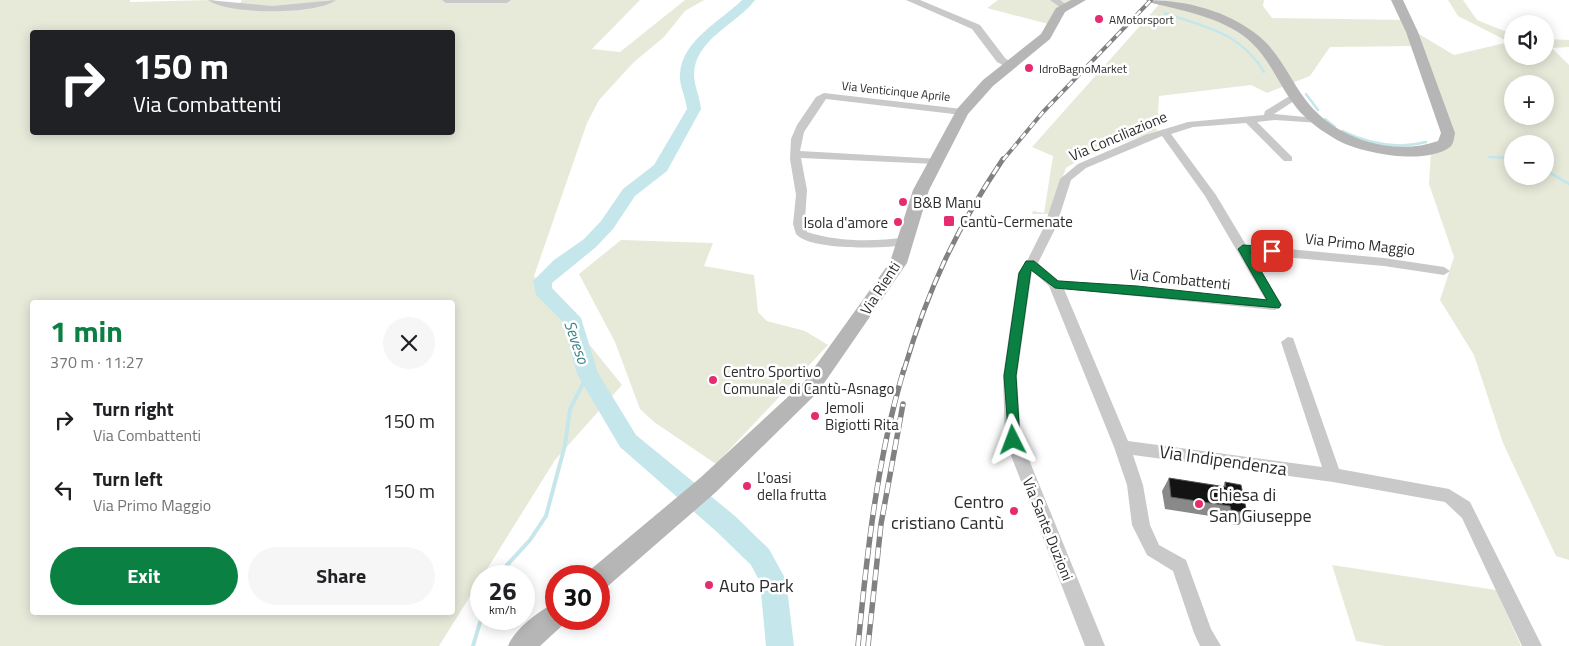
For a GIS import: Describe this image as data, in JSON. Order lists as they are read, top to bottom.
{
  "streets": {
    "main road": ["Via Rienti"],
    "street": [
      "Via Venticinque Aprile",
      "Via Conciliazione",
      "Via Primo Maggio",
      "Via Combattenti",
      "Via Indipendenza",
      "Via Sante Duzioni"
    ]
  },
  "crossings": [
    ["Via Venticinque Aprile", "Via Rienti"],
    ["Via Conciliazione", "Via Sante Duzioni"],
    ["Via Primo Maggio", "Via Combattenti"]
  ],
  "water": ["Seveso"],
  "places": {
    "other": [
      "AMotorsport",
      "IdroBagnoMarket",
      "B&B Manu",
      "Isola d'amore",
      "Centro Sportivo Comunale di Cantù-Asnago",
      "Jemoli Bigiotti Rita",
      "L'oasi della frutta",
      "Chiesa di San Giuseppe",
      "Centro cristiano Cantù",
      "Auto Park"
    ],
    "transit": ["Cantù-Cermenate"]
  },
  "page": {
    "map_buttons": ["+", "−"],
    "turn": ["150 m", "Via Combattenti"],
    "heading": ["1 min", "370 m · 11:27"],
    "list": [
      {
        "name": "Turn right",
        "note": "Via Combattenti",
        "value": "150 m"
      },
      {
        "name": "Turn left",
        "note": "Via Primo Maggio",
        "value": "150 m"
      }
    ],
    "buttons": ["Exit", "Share"],
    "speed": "26 km/h",
    "limit": "30"
  }
}
